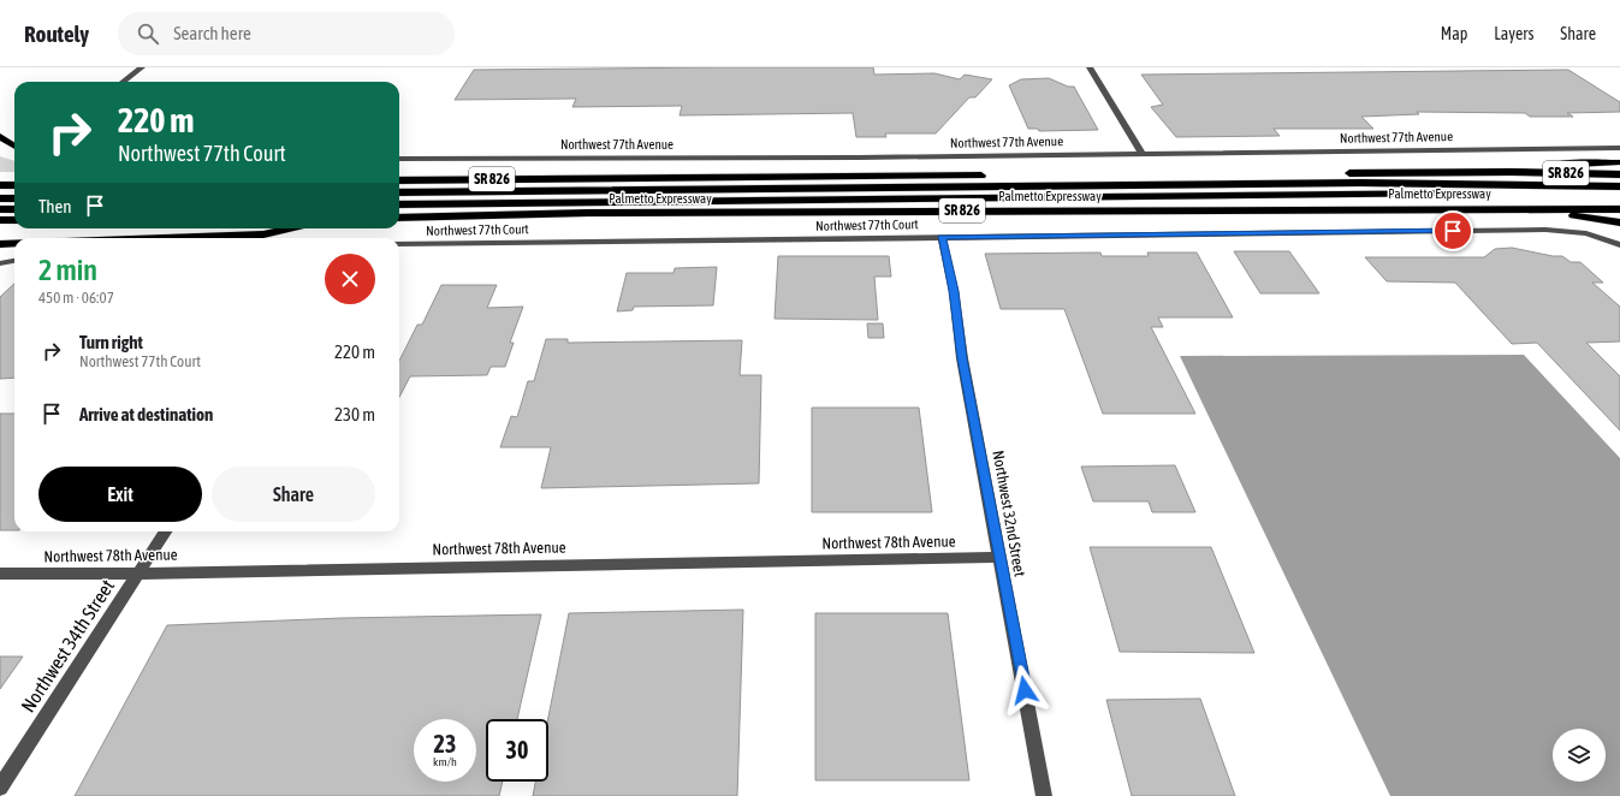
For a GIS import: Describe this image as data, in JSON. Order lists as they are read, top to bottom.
{
  "streets": {
    "highway": ["SR 826", "Palmetto Expressway"],
    "street": [
      "Northwest 77th Avenue",
      "Northwest 77th Court",
      "Northwest 32nd Street",
      "Northwest 78th Avenue",
      "Northwest 34th Street"
    ]
  },
  "crossings": [
    ["Northwest 77th Court", "Northwest 32nd Street"],
    ["Northwest 32nd Street", "Northwest 78th Avenue"],
    ["Northwest 78th Avenue", "Northwest 34th Street"]
  ],
  "page": {
    "header": "Routely",
    "search": "Search here",
    "nav": ["Map", "Layers", "Share"],
    "turn": ["220 m", "Northwest 77th Court"],
    "then": "Then",
    "heading": ["2 min", "450 m · 06:07"],
    "list": [
      {
        "name": "Turn right",
        "note": "Northwest 77th Court",
        "value": "220 m"
      },
      {
        "name": "Arrive at destination",
        "value": "230 m"
      }
    ],
    "buttons": ["Exit", "Share"],
    "speed": "23 km/h",
    "limit": "30"
  }
}
